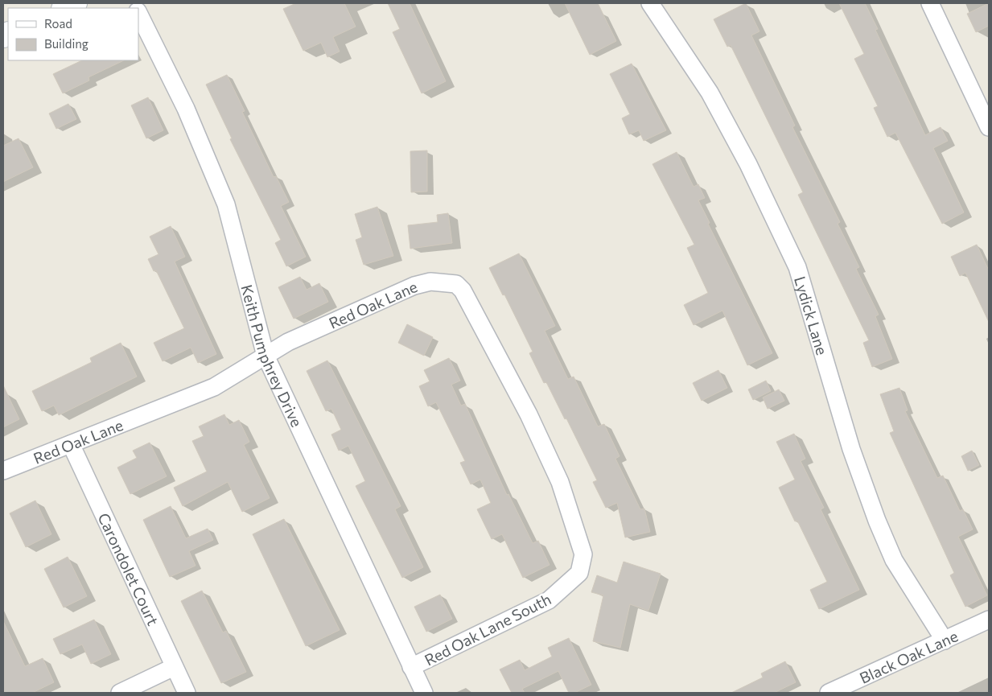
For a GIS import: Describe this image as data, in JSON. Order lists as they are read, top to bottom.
{
  "streets": {
    "street": [
      "Red Oak Lane",
      "Lydick Lane",
      "Keith Pumphrey Drive",
      "Carondolet Court",
      "Red Oak Lane South",
      "Black Oak Lane"
    ]
  },
  "crossings": [
    ["Red Oak Lane", "Keith Pumphrey Drive"],
    ["Red Oak Lane", "Carondolet Court"],
    ["Red Oak Lane", "Red Oak Lane South"],
    ["Lydick Lane", "Black Oak Lane"],
    ["Keith Pumphrey Drive", "Red Oak Lane South"]
  ],
  "legend": ["Road", "Building"]
}
